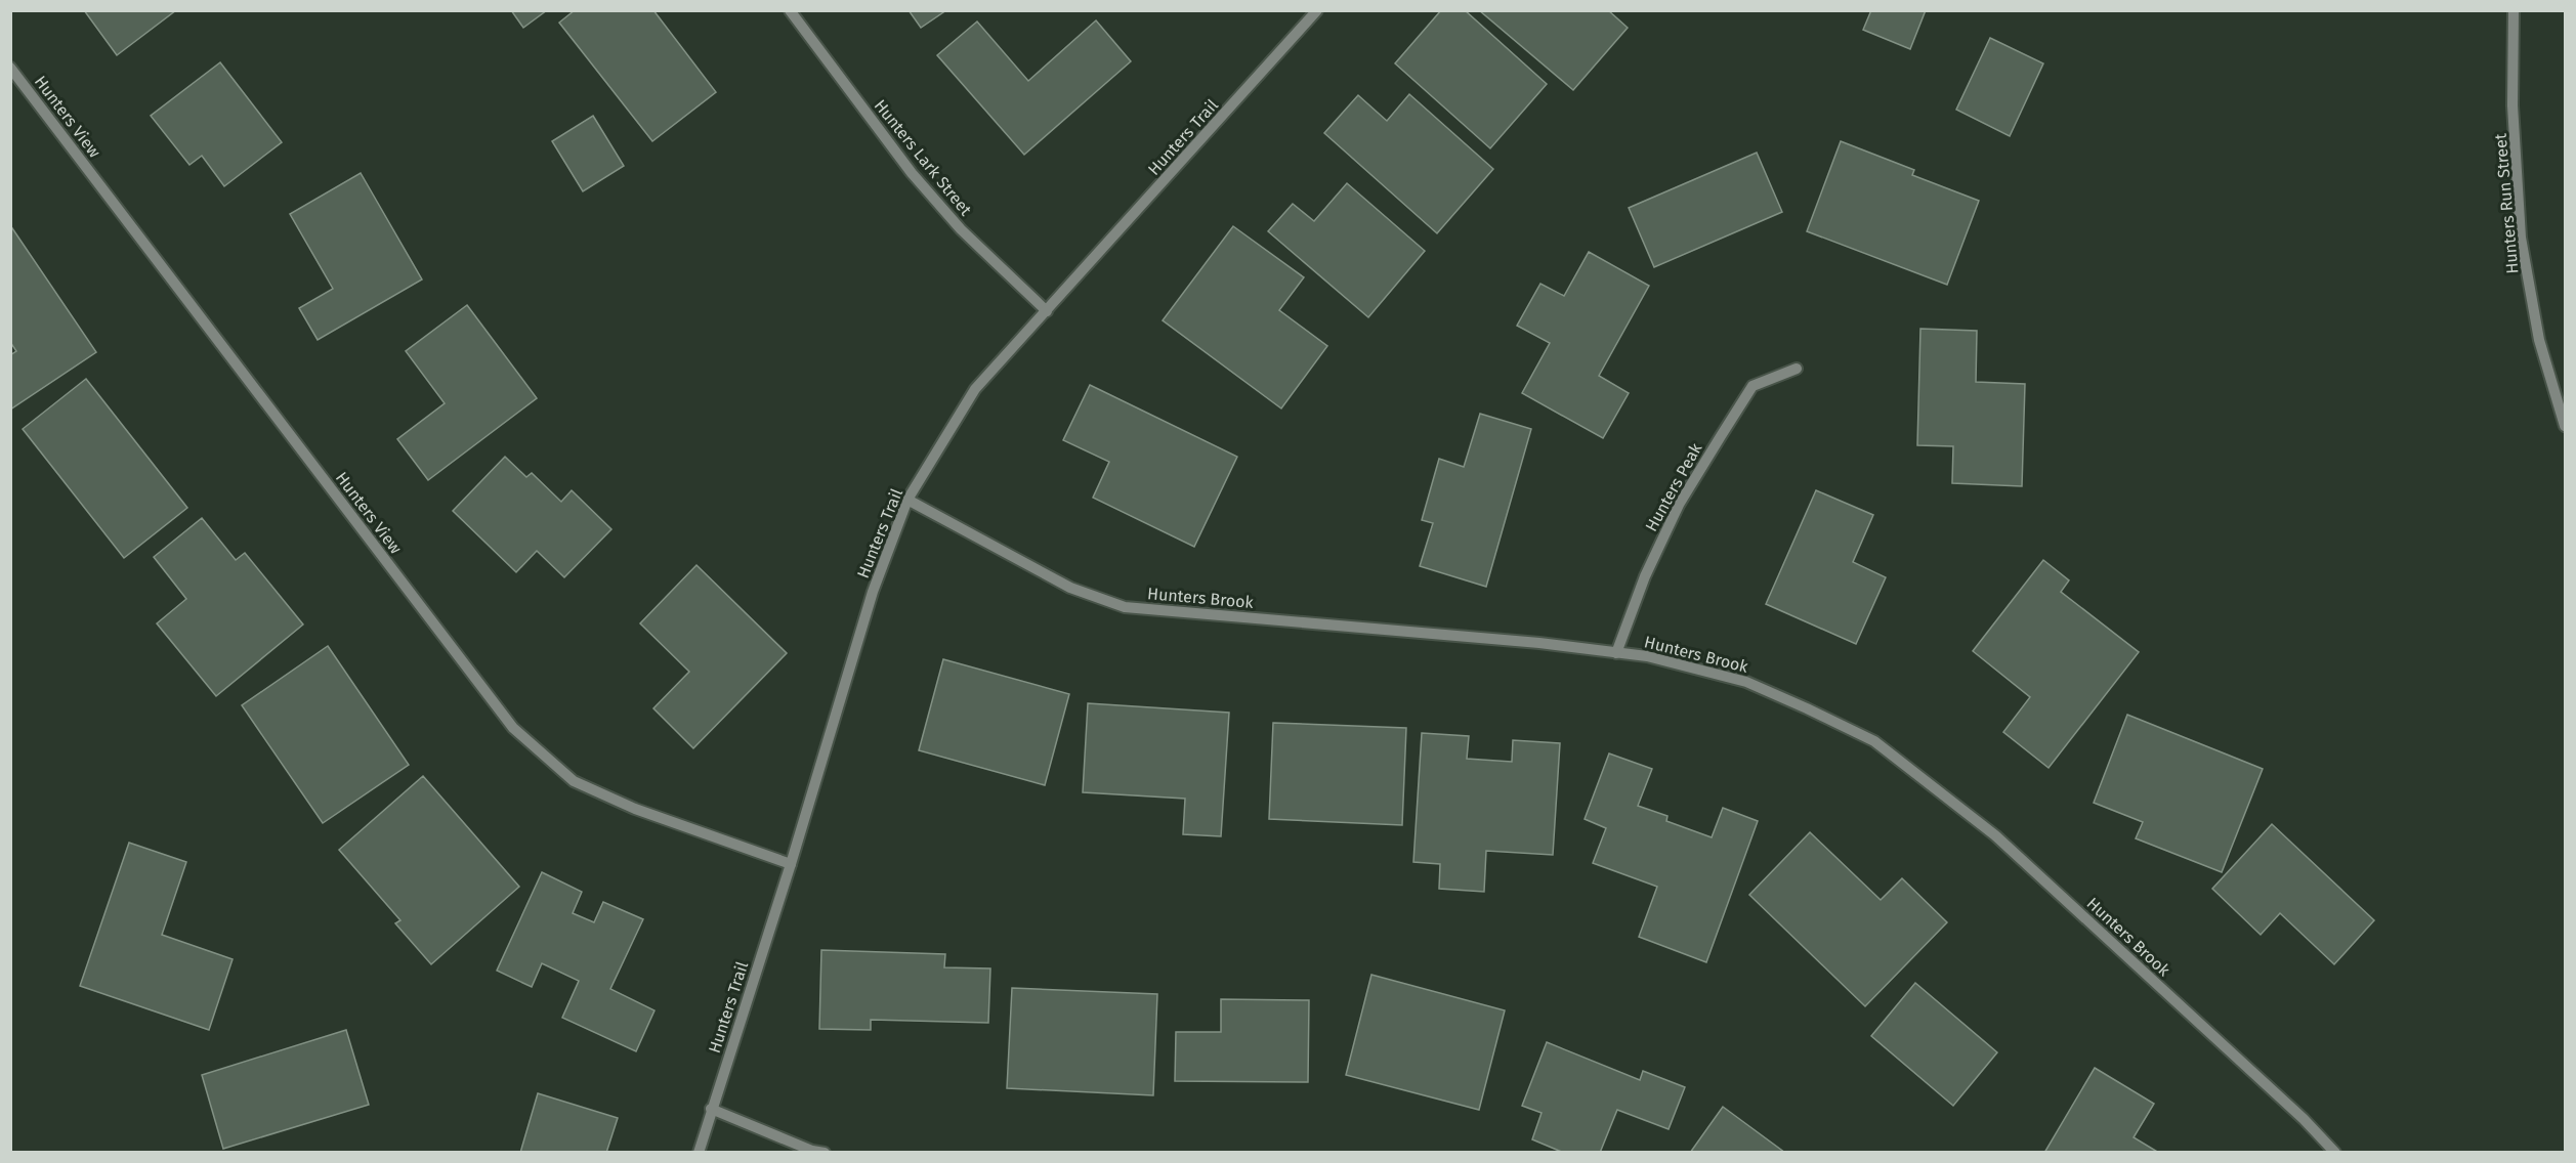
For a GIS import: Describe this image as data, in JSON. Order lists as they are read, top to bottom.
{
  "streets": {
    "street": [
      "Hunters View",
      "Hunters Trail",
      "Hunters Lark Street",
      "Hunters Run Street",
      "Hunters Peak",
      "Hunters Brook"
    ]
  },
  "crossings": [
    ["Hunters View", "Hunters Trail"],
    ["Hunters Trail", "Hunters Lark Street"],
    ["Hunters Trail", "Hunters Brook"],
    ["Hunters Peak", "Hunters Brook"]
  ]
}
